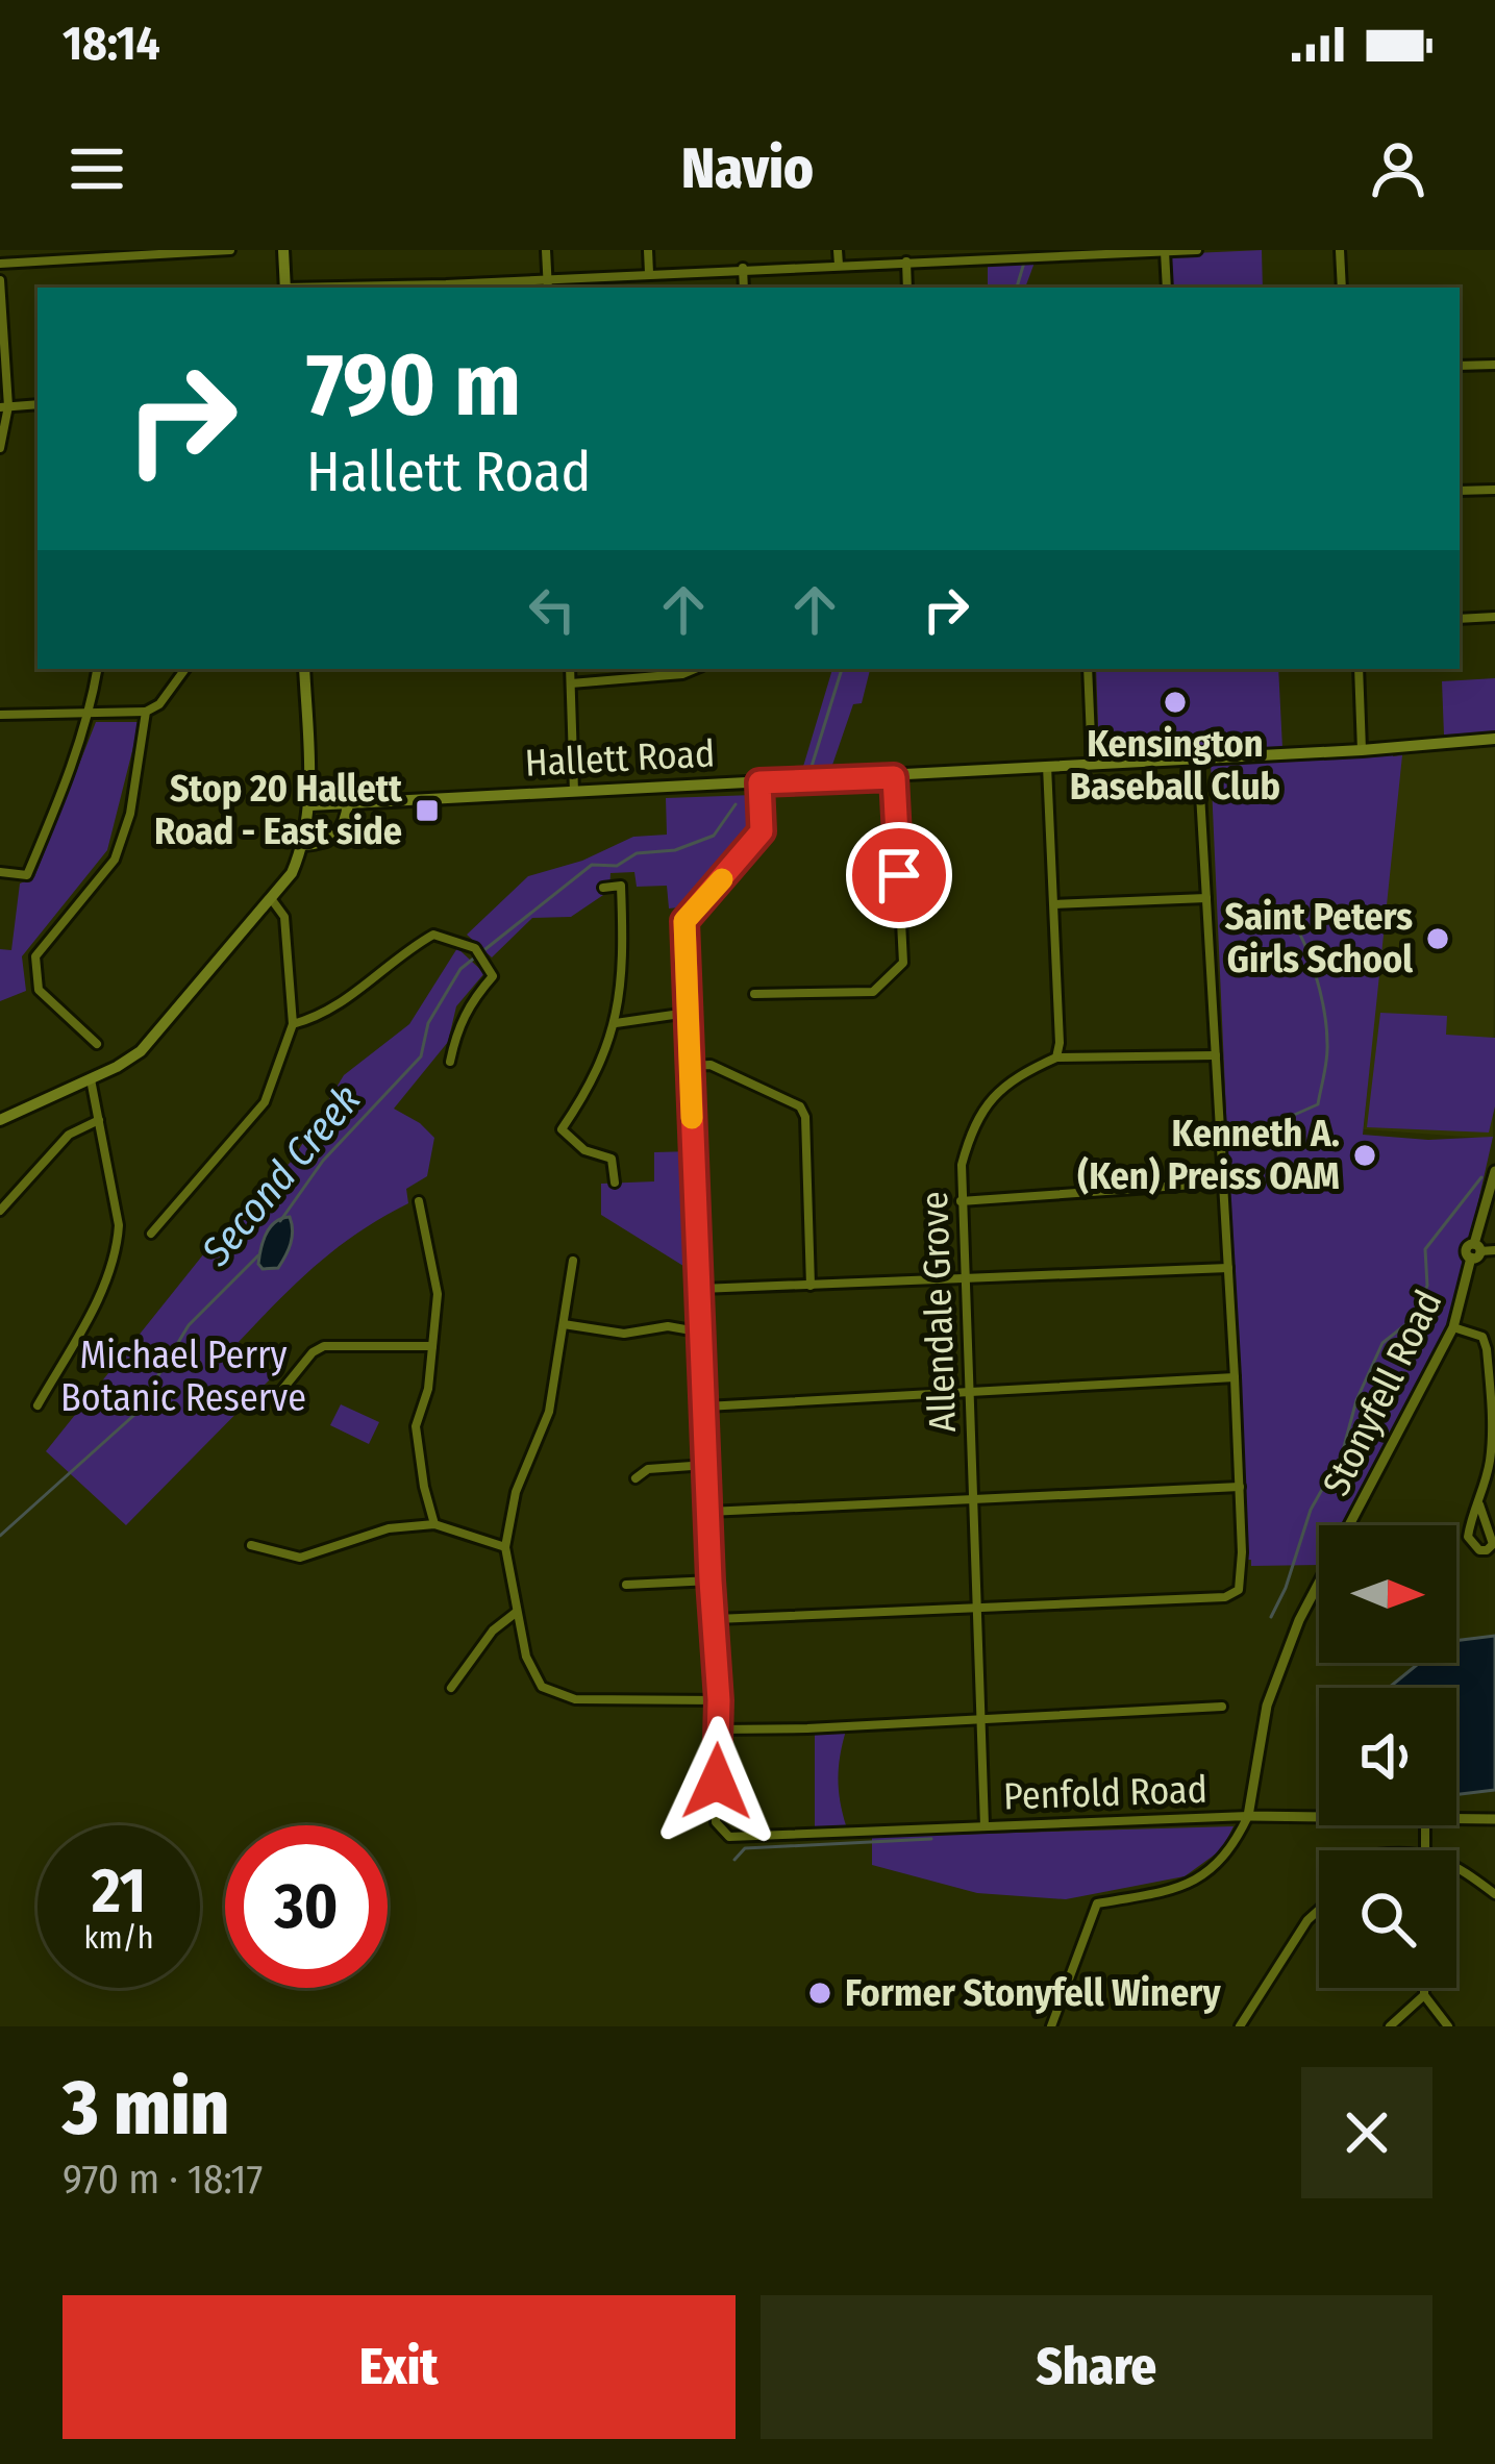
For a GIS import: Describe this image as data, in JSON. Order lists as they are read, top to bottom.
{
  "streets": {
    "main road": ["Hallett Road"],
    "street": ["Allendale Grove", "Stonyfell Road", "Penfold Road"]
  },
  "crossings": [
    ["Allendale Grove", "Penfold Road"],
    ["Stonyfell Road", "Penfold Road"]
  ],
  "water": ["Second Creek"],
  "parks": ["Michael Perry Botanic Reserve"],
  "places": {
    "other": [
      "Kensington Baseball Club",
      "Saint Peters Girls School",
      "Kenneth A. (Ken) Preiss OAM",
      "Former Stonyfell Winery"
    ],
    "transit": ["Stop 20 Hallett Road - East side"]
  },
  "north": "right",
  "page": {
    "status": "18:14",
    "header": "Navio",
    "turn": ["790 m", "Hallett Road"],
    "speed": "21 km/h",
    "limit": "30",
    "heading": ["3 min", "970 m · 18:17"],
    "buttons": ["Exit", "Share"]
  }
}
